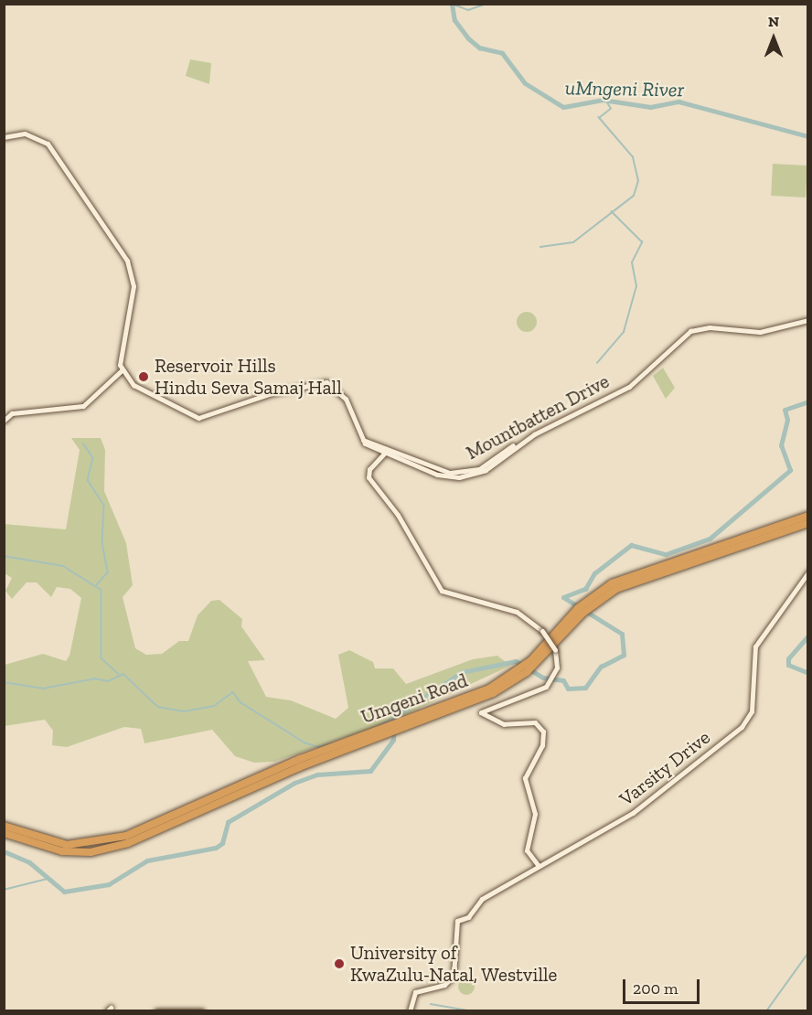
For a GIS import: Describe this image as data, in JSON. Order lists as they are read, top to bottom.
{
  "streets": {
    "highway": ["Umgeni Road"],
    "main road": ["Mountbatten Drive", "Varsity Drive"]
  },
  "water": ["uMngeni River"],
  "places": ["Reservoir Hills Hindu Seva Samaj Hall", "University of KwaZulu-Natal, Westville"],
  "scale_bar": "200 m",
  "north": "top"
}
